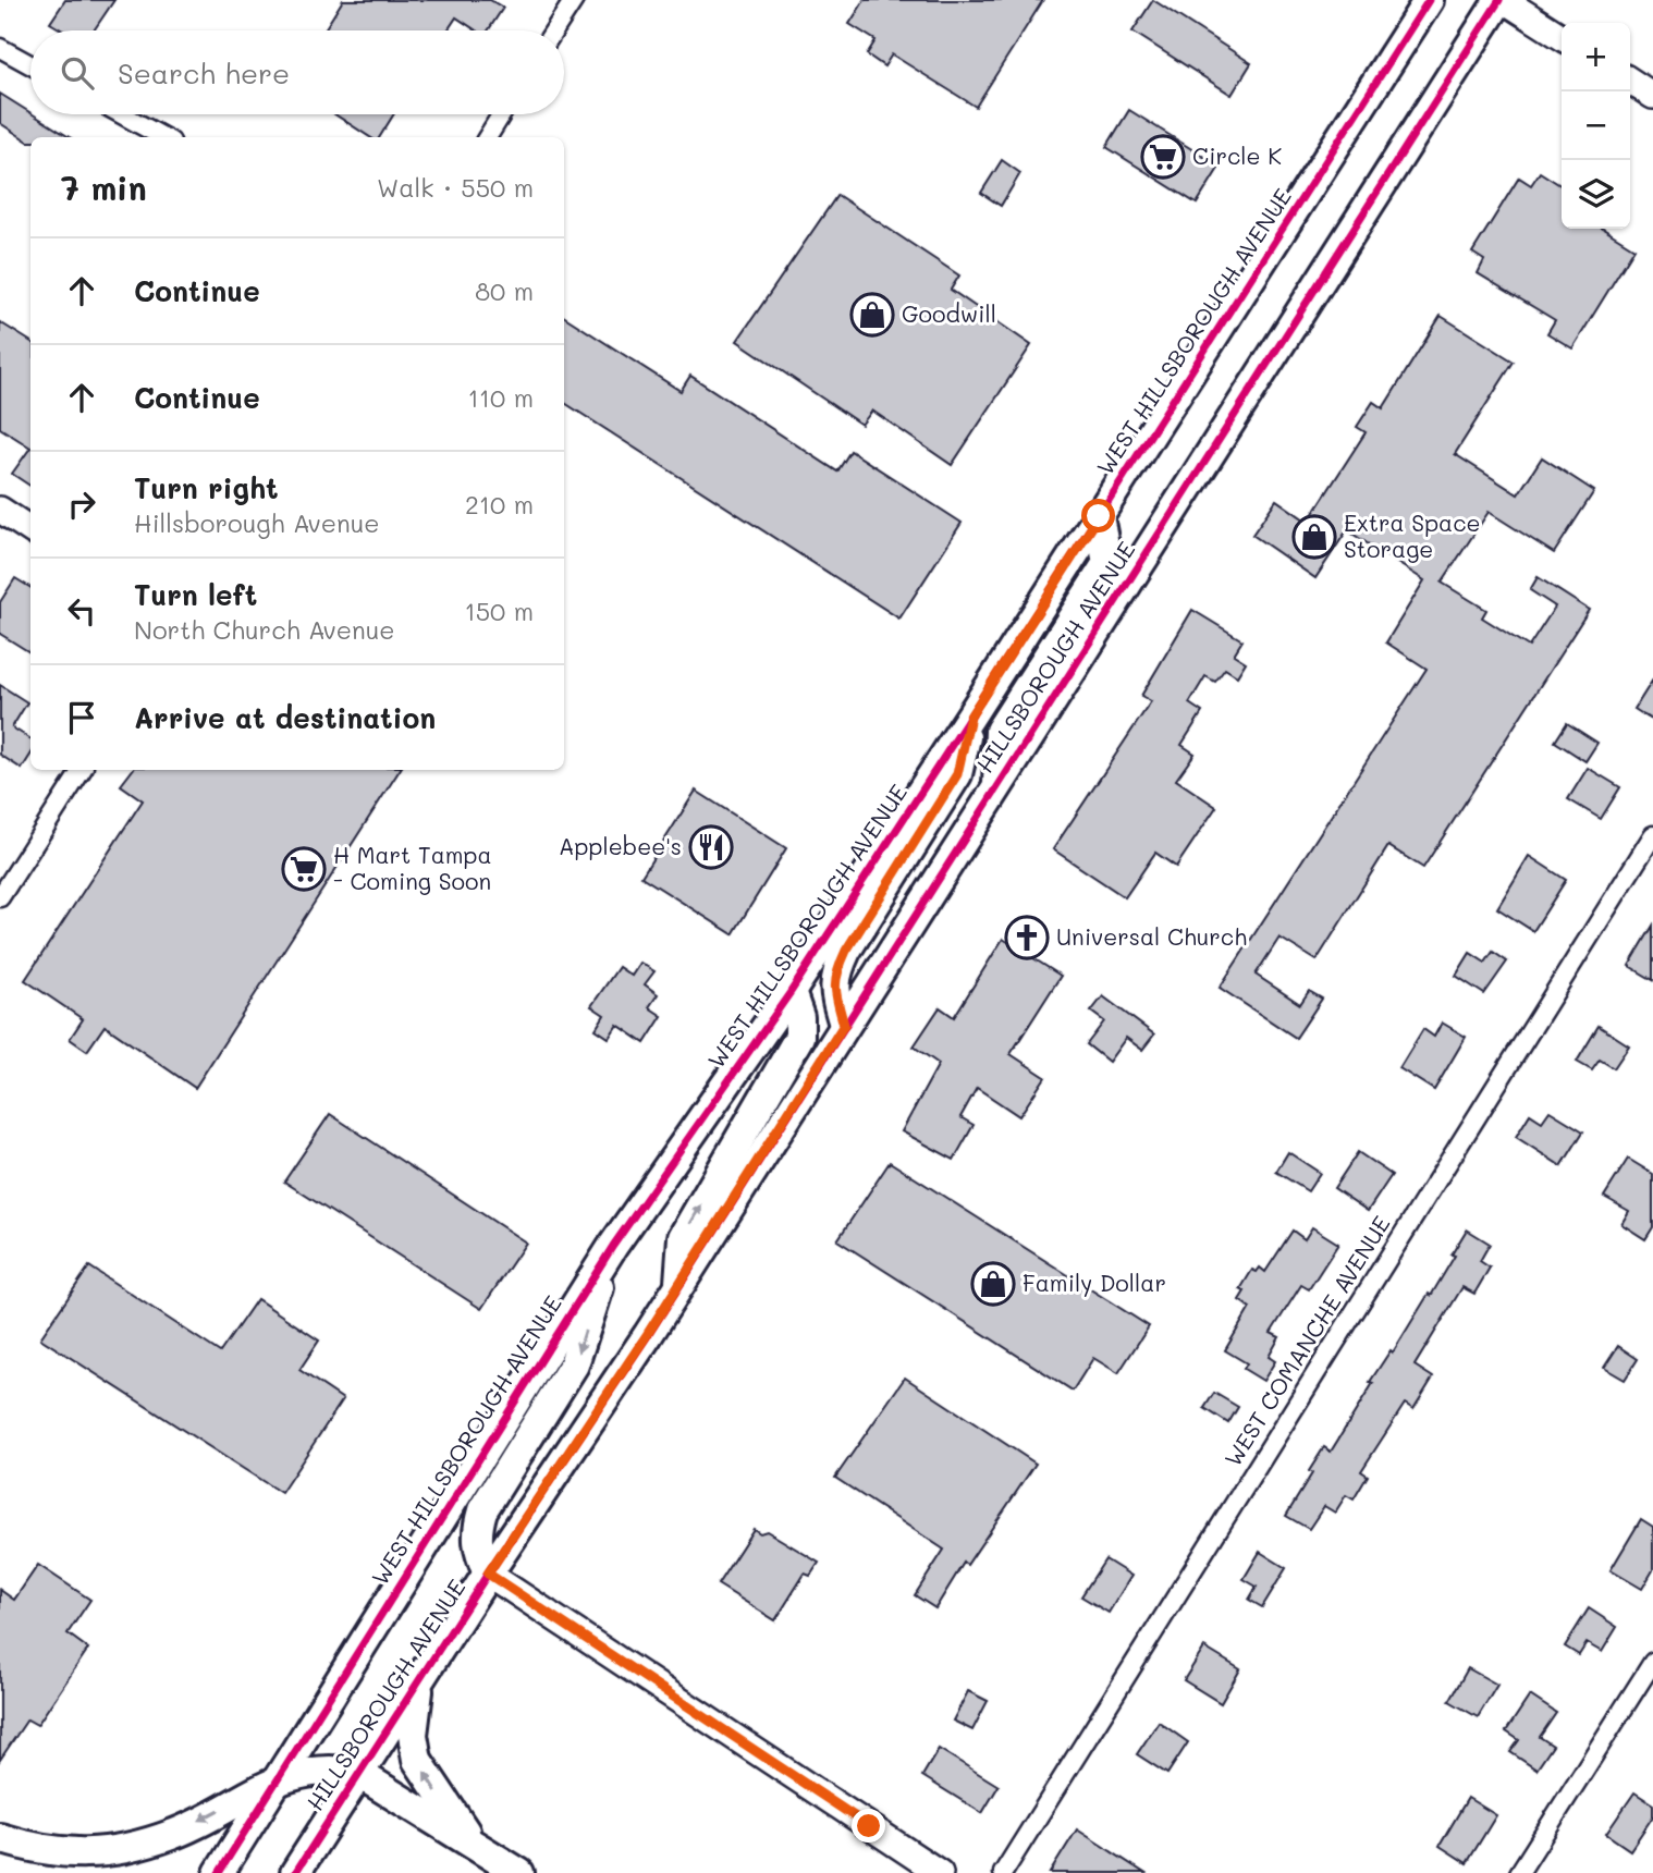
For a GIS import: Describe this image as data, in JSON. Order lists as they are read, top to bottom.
{
  "streets": {
    "main road": ["WEST HILLSBOROUGH AVENUE", "HILLSBOROUGH AVENUE"],
    "street": ["WEST COMANCHE AVENUE"]
  },
  "places": {
    "supermarket": ["Circle K", "H Mart Tampa - Coming Soon"],
    "shop": ["Goodwill", "Extra Space Storage", "Family Dollar"],
    "restaurant": ["Applebee's"],
    "church": ["Universal Church"]
  },
  "page": {
    "map_buttons": ["+", "−"],
    "search": "Search here",
    "heading": ["7 min", "Walk · 550 m"],
    "list": [
      ["Continue", "80 m"],
      ["Continue", "110 m"],
      ["Turn right", "Hillsborough Avenue", "210 m"],
      ["Turn left", "North Church Avenue", "150 m"],
      "Arrive at destination"
    ]
  }
}
